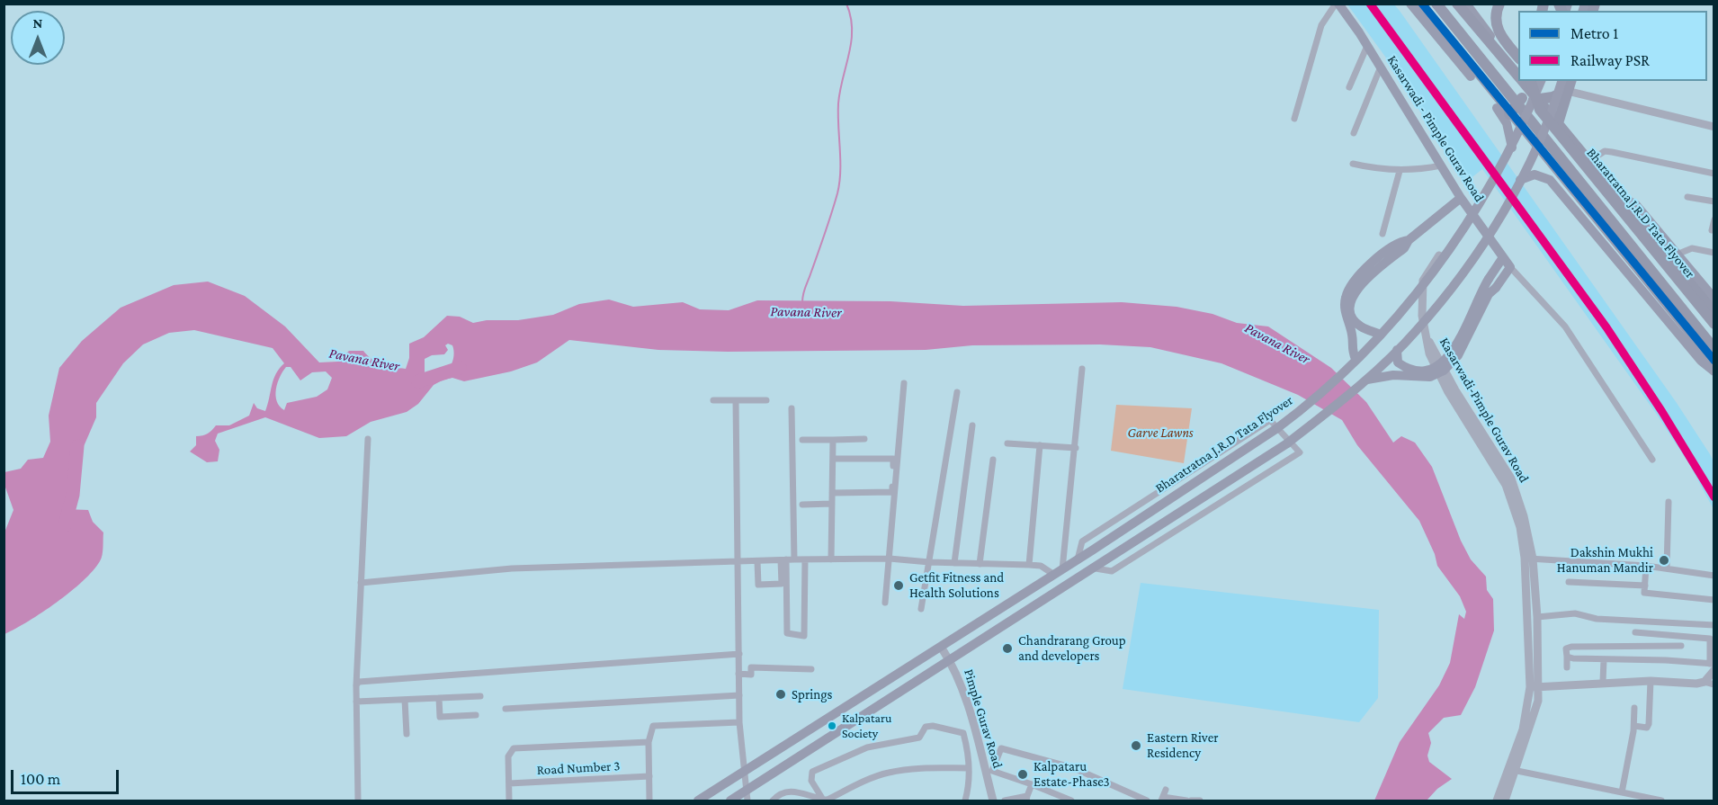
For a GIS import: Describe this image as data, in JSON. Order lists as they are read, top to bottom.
{
  "streets": {
    "highway": ["Bharatratna J.R.D Tata Flyover"],
    "main road": ["Kasarwadi - Pimple Gurav Road"],
    "street": ["Kasarwadi-Pimple Gurav Road", "Pimple Gurav Road", "Road Number 3"]
  },
  "crossings": [
    ["Kasarwadi - Pimple Gurav Road", "Kasarwadi-Pimple Gurav Road"],
    ["Bharatratna J.R.D Tata Flyover", "Pimple Gurav Road"]
  ],
  "water": ["Pavana River"],
  "parks": ["Garve Lawns"],
  "places": [
    "Dakshin Mukhi Hanuman Mandir",
    "Getfit Fitness and Health Solutions",
    "Chandrarang Group and developers",
    "Springs",
    "Kalpataru Society",
    "Eastern River Residency",
    "Kalpataru Estate-Phase3"
  ],
  "lines": ["metro line 1", "rail line PSR"],
  "legend": ["Metro 1", "Railway PSR"],
  "scale_bar": "100 m",
  "north": "top"
}
